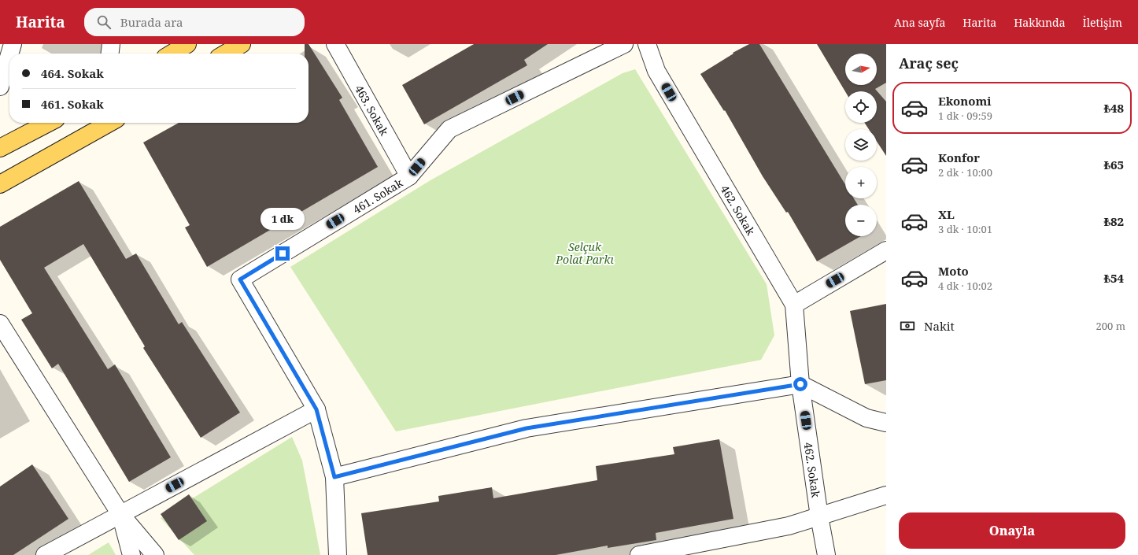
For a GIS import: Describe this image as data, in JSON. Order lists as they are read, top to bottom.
{
  "streets": {
    "street": ["463. Sokak", "461. Sokak", "462. Sokak"]
  },
  "crossings": [
    ["463. Sokak", "461. Sokak"]
  ],
  "parks": ["Selçuk Polat Parkı"],
  "north": "right",
  "page": {
    "header": "Harita",
    "search": "Burada ara",
    "nav": [
      "Ana sayfa",
      "Harita",
      "Hakkında",
      "İletişim"
    ],
    "heading": "Araç seç",
    "map_buttons": ["+", "−"],
    "banner": ["464. Sokak", "461. Sokak"],
    "list": [
      {
        "name": "Ekonomi",
        "note": "1 dk · 09:59",
        "value": "₺48"
      },
      {
        "name": "Konfor",
        "note": "2 dk · 10:00",
        "value": "₺65"
      },
      {
        "name": "XL",
        "note": "3 dk · 10:01",
        "value": "₺82"
      },
      {
        "name": "Moto",
        "note": "4 dk · 10:02",
        "value": "₺54"
      }
    ],
    "bubble": "1 dk",
    "pay": ["Nakit", "200 m"],
    "buttons": "Onayla"
  }
}
